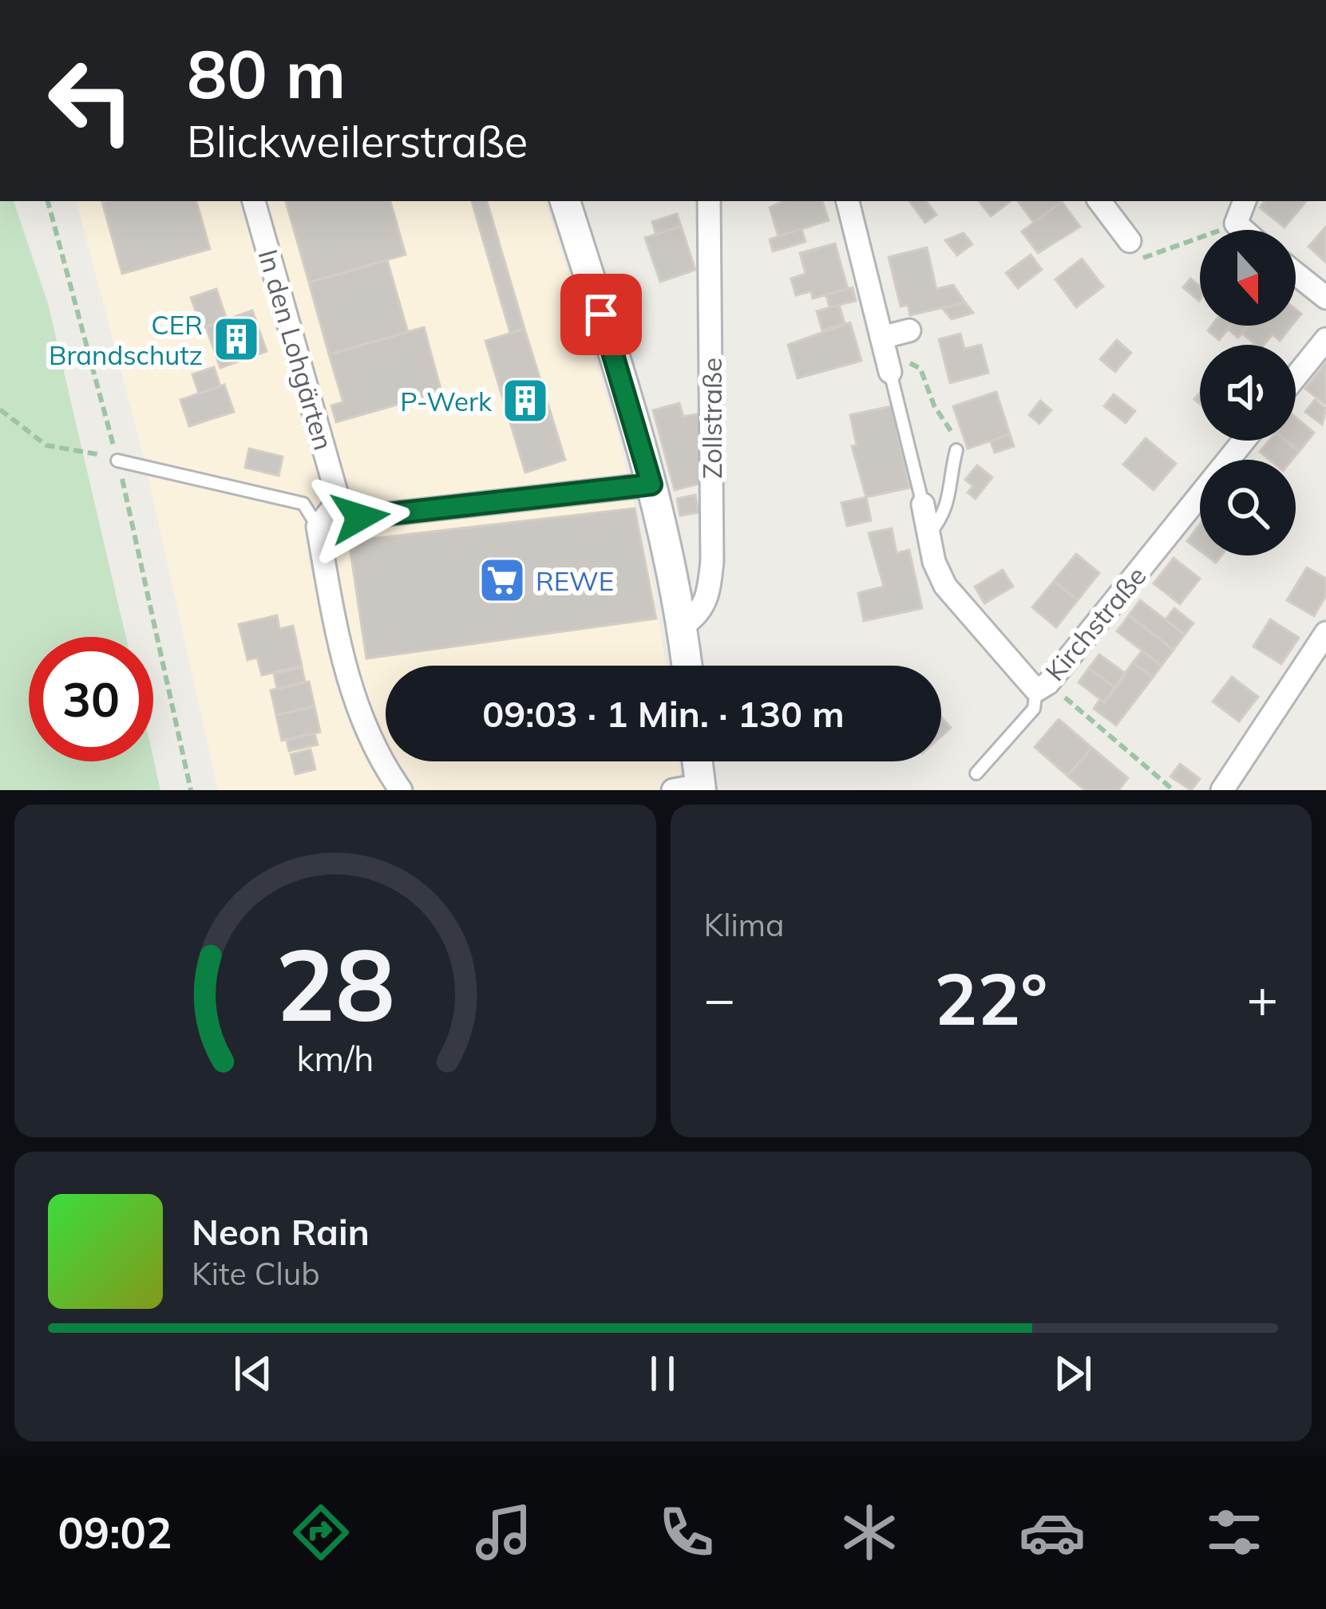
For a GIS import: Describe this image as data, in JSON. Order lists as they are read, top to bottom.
{
  "streets": {
    "street": ["In den Lohgärten", "Zollstraße", "Kirchstraße"]
  },
  "places": {
    "building": ["CER Brandschutz", "P-Werk"],
    "supermarket": ["REWE"]
  },
  "north": "bottom",
  "page": {
    "turn": ["80 m", "Blickweilerstraße"],
    "limit": "30",
    "trip": "09:03 · 1 Min. · 130 m",
    "tile": "Klima",
    "heat": ["−", "22°", "+"],
    "song": ["Neon Rain", "Kite Club"],
    "tabs": "09:02",
    "gauge": ["28", "km/h"]
  }
}
